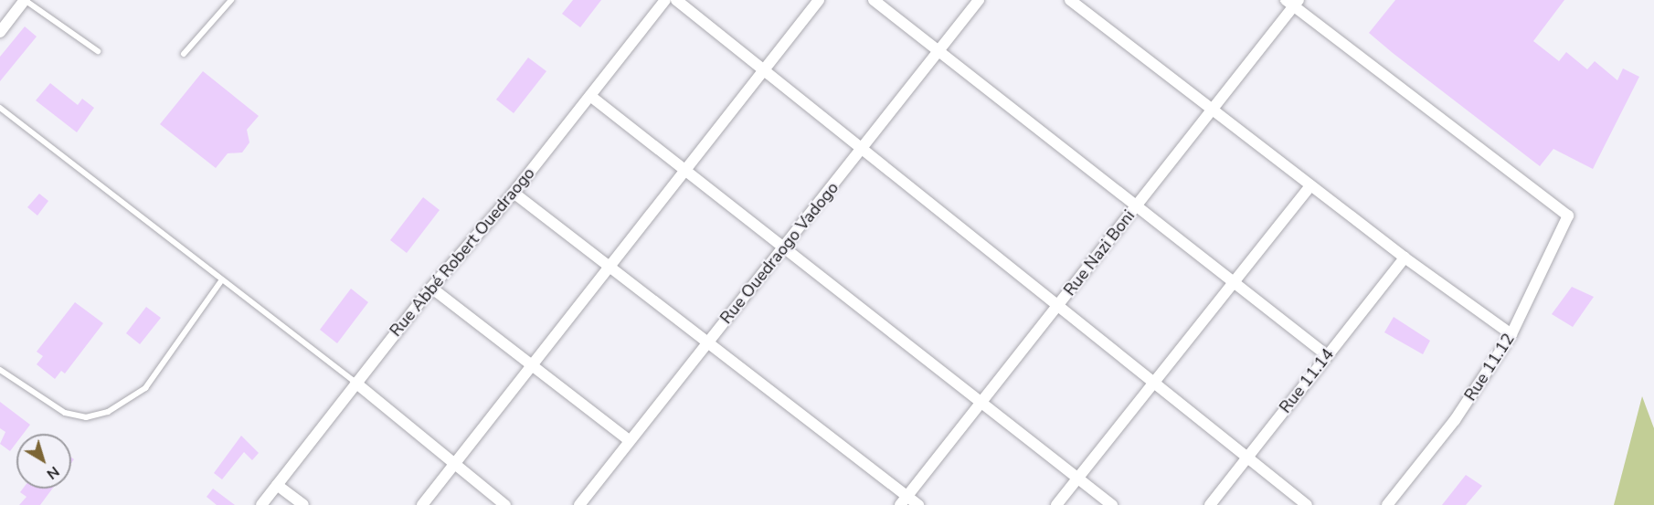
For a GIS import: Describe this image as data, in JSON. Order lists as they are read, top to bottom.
{
  "streets": {
    "street": [
      "Rue Abbé Robert Ouedraogo",
      "Rue Ouedraogo Vadogo",
      "Rue Nazi Boni",
      "Rue 11.12",
      "Rue 11.14"
    ]
  },
  "crossings": [
    ["Rue Nazi Boni", "Rue 11.12"]
  ],
  "north": "bottom right"
}
